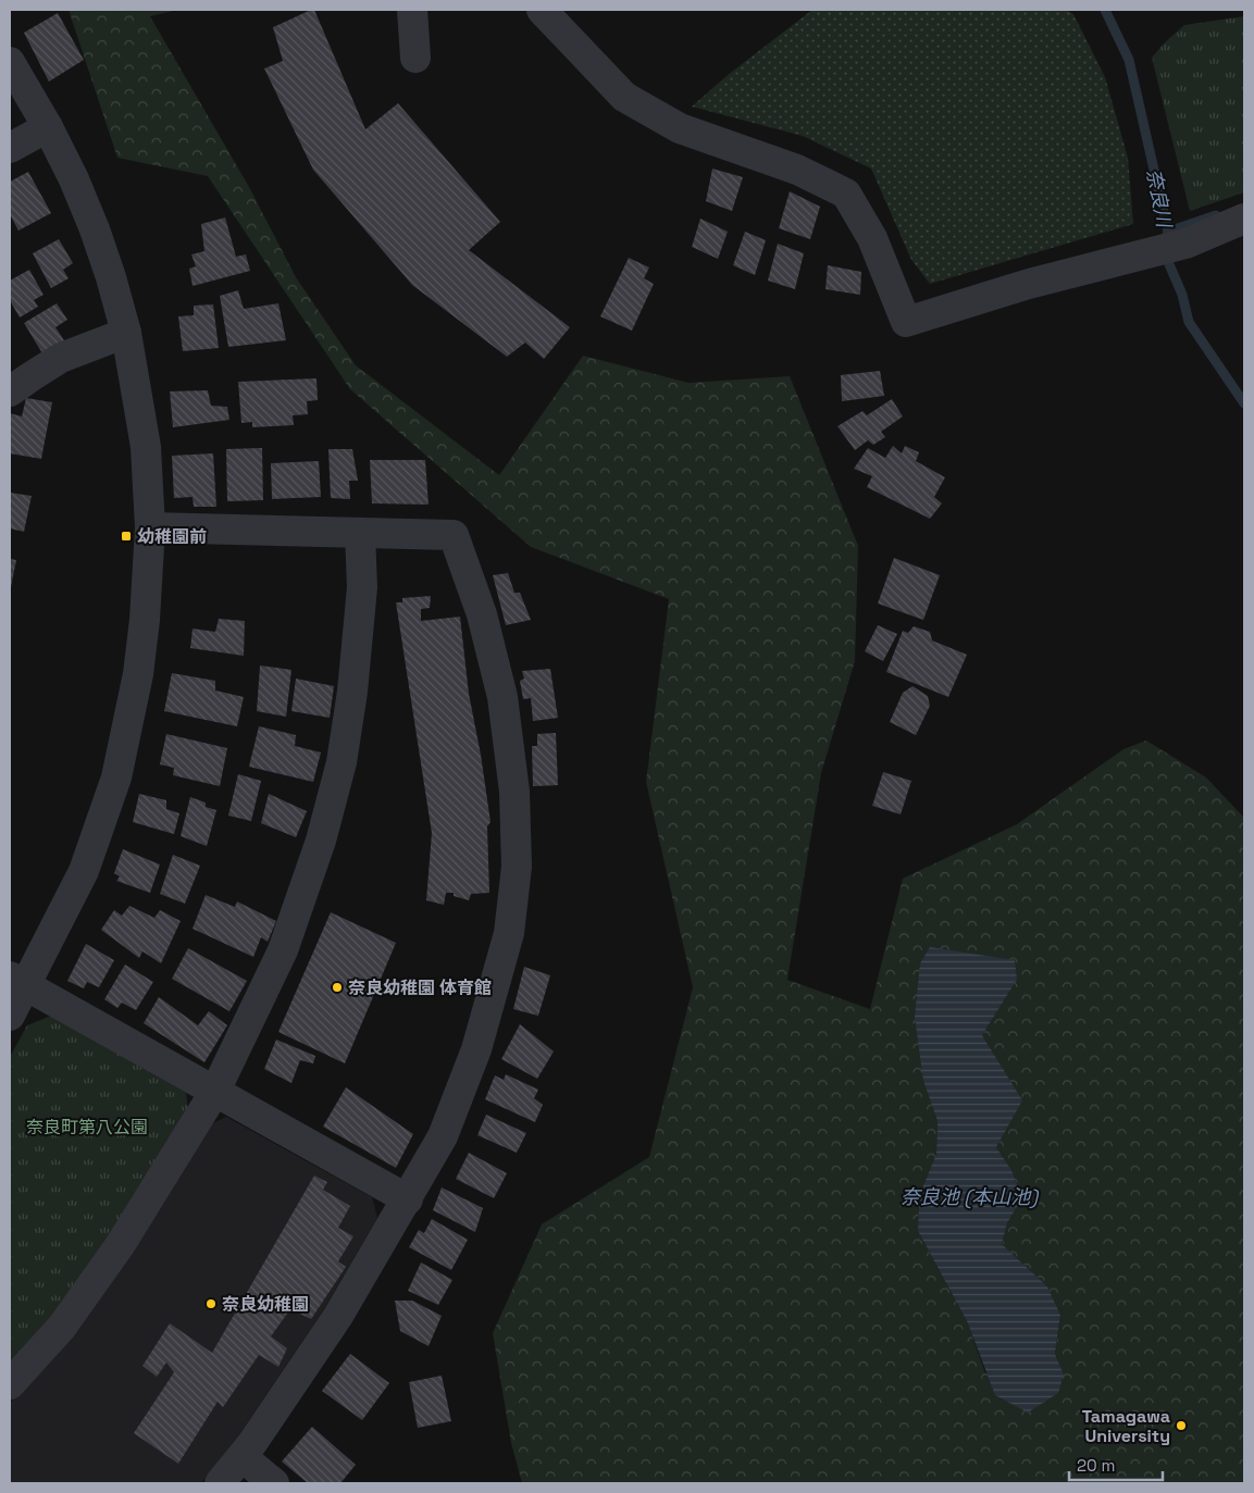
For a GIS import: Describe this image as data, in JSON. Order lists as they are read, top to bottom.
{
  "water": ["奈良川", "奈良池 (本山池)"],
  "parks": ["奈良町第八公園"],
  "places": {
    "transit": ["幼稚園前"],
    "other": ["奈良幼稚園 体育館", "奈良幼稚園", "Tamagawa University"]
  },
  "scale_bar": "20 m"
}
